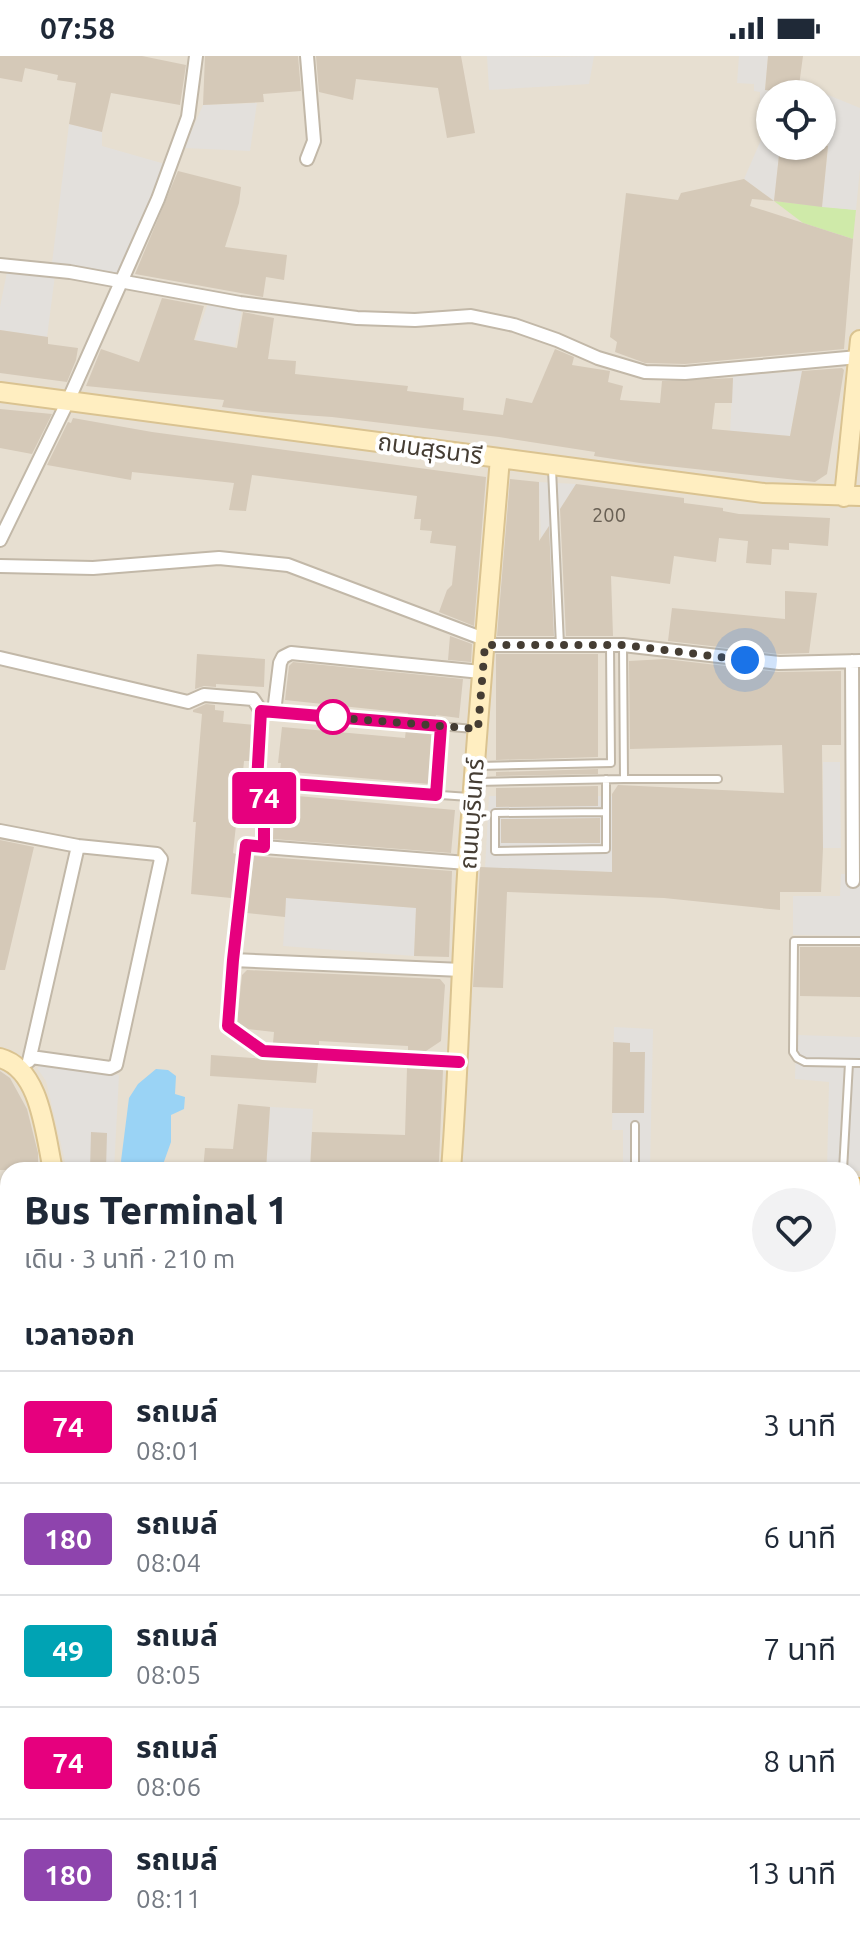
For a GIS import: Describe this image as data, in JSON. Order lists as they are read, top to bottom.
{
  "streets": {
    "street": ["ถนนสุรนารี", "ถนนบุรินทร์"]
  },
  "crossings": [
    ["ถนนสุรนารี", "ถนนบุรินทร์"]
  ],
  "lines": ["bus line 74"],
  "house_numbers": ["200"],
  "page": {
    "status": "07:58",
    "on_map": "74",
    "heading": [
      ["Bus Terminal 1", "เดิน · 3 นาที · 210 m"],
      "เวลาออก"
    ],
    "list": [
      {
        "mark": "74",
        "name": "รถเมล์",
        "note": "08:01",
        "value": "3 นาที"
      },
      {
        "mark": "180",
        "name": "รถเมล์",
        "note": "08:04",
        "value": "6 นาที"
      },
      {
        "mark": "49",
        "name": "รถเมล์",
        "note": "08:05",
        "value": "7 นาที"
      },
      {
        "mark": "74",
        "name": "รถเมล์",
        "note": "08:06",
        "value": "8 นาที"
      },
      {
        "mark": "180",
        "name": "รถเมล์",
        "note": "08:11",
        "value": "13 นาที"
      }
    ]
  }
}
